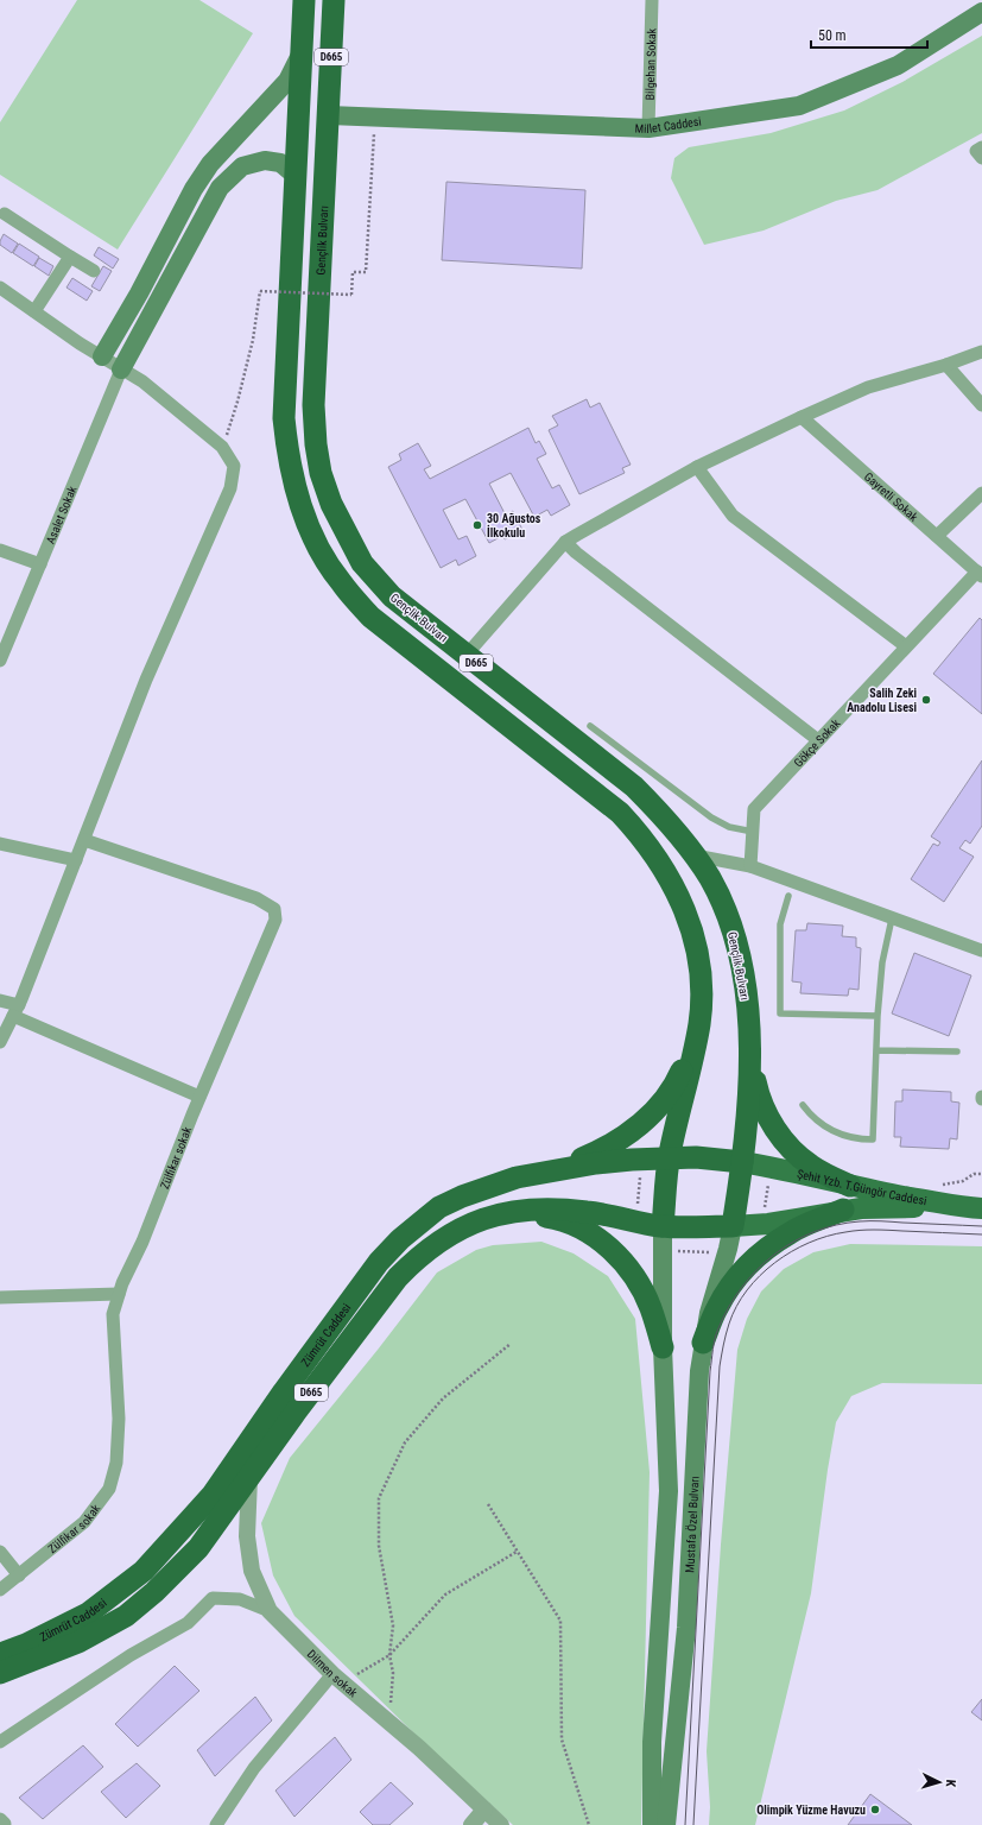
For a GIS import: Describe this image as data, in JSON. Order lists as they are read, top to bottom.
{
  "streets": {
    "highway": ["D665", "Gençlik Bulvarı", "Zümrüt Caddesi"],
    "main road": ["Millet Caddesi", "Şehit Yzb. T.Güngör Caddesi", "Mustafa Özel Bulvarı"],
    "street": [
      "Bilgehan Sokak",
      "Gayretli Sokak",
      "Asalet Sokak",
      "Gökçe Sokak",
      "Zülfikar sokak",
      "Dilmen sokak"
    ]
  },
  "crossings": [
    ["D665", "Gençlik Bulvarı"],
    ["D665", "Şehit Yzb. T.Güngör Caddesi"],
    ["D665", "Zümrüt Caddesi"],
    ["D665", "Mustafa Özel Bulvarı"],
    ["D665", "Dilmen sokak"],
    ["Bilgehan Sokak", "Millet Caddesi"],
    ["Millet Caddesi", "Gençlik Bulvarı"],
    ["Gençlik Bulvarı", "Şehit Yzb. T.Güngör Caddesi"],
    ["Gençlik Bulvarı", "Zümrüt Caddesi"],
    ["Gayretli Sokak", "Gökçe Sokak"],
    ["Şehit Yzb. T.Güngör Caddesi", "Zümrüt Caddesi"]
  ],
  "places": ["30 Ağustos İlkokulu", "Salih Zeki Anadolu Lisesi", "Olimpik Yüzme Havuzu"],
  "scale_bar": "50 m",
  "north": "right"
}
